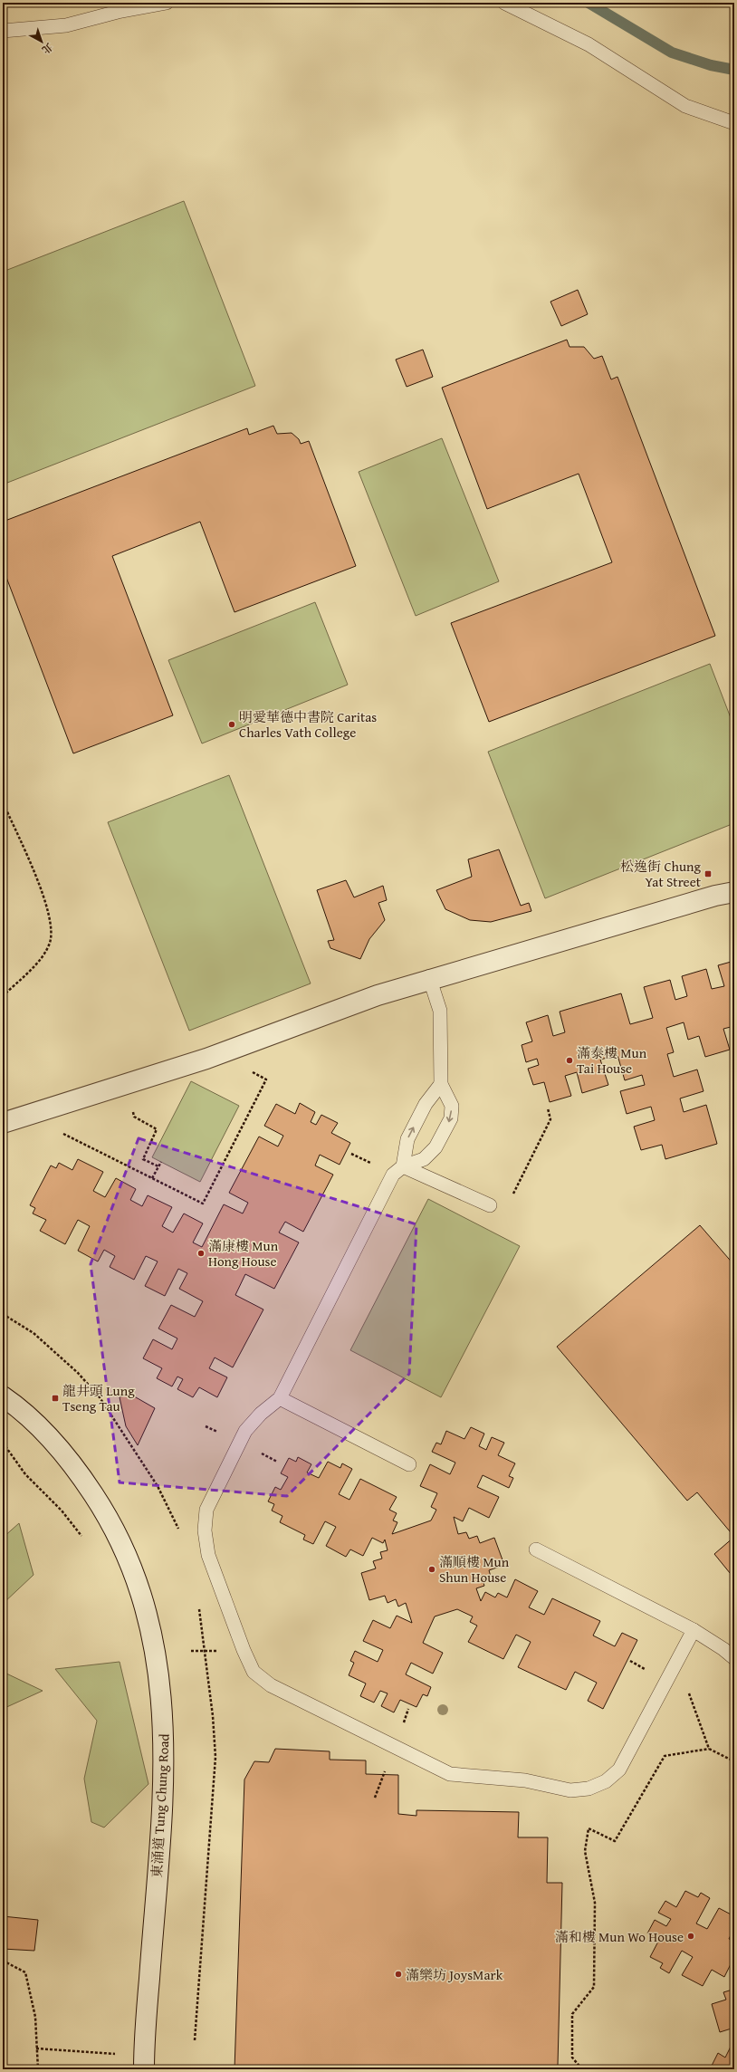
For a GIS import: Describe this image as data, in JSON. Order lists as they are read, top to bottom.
{
  "streets": {
    "street": ["東涌道 Tung Chung Road"]
  },
  "places": {
    "other": [
      "明愛華德中書院 Caritas Charles Vath College",
      "滿泰樓 Mun Tai House",
      "滿康樓 Mun Hong House",
      "滿順樓 Mun Shun House",
      "滿和樓 Mun Wo House",
      "滿樂坊 JoysMark"
    ],
    "transit": ["松逸街 Chung Yat Street", "龍井頭 Lung Tseng Tau"]
  },
  "north": "bottom right"
}
